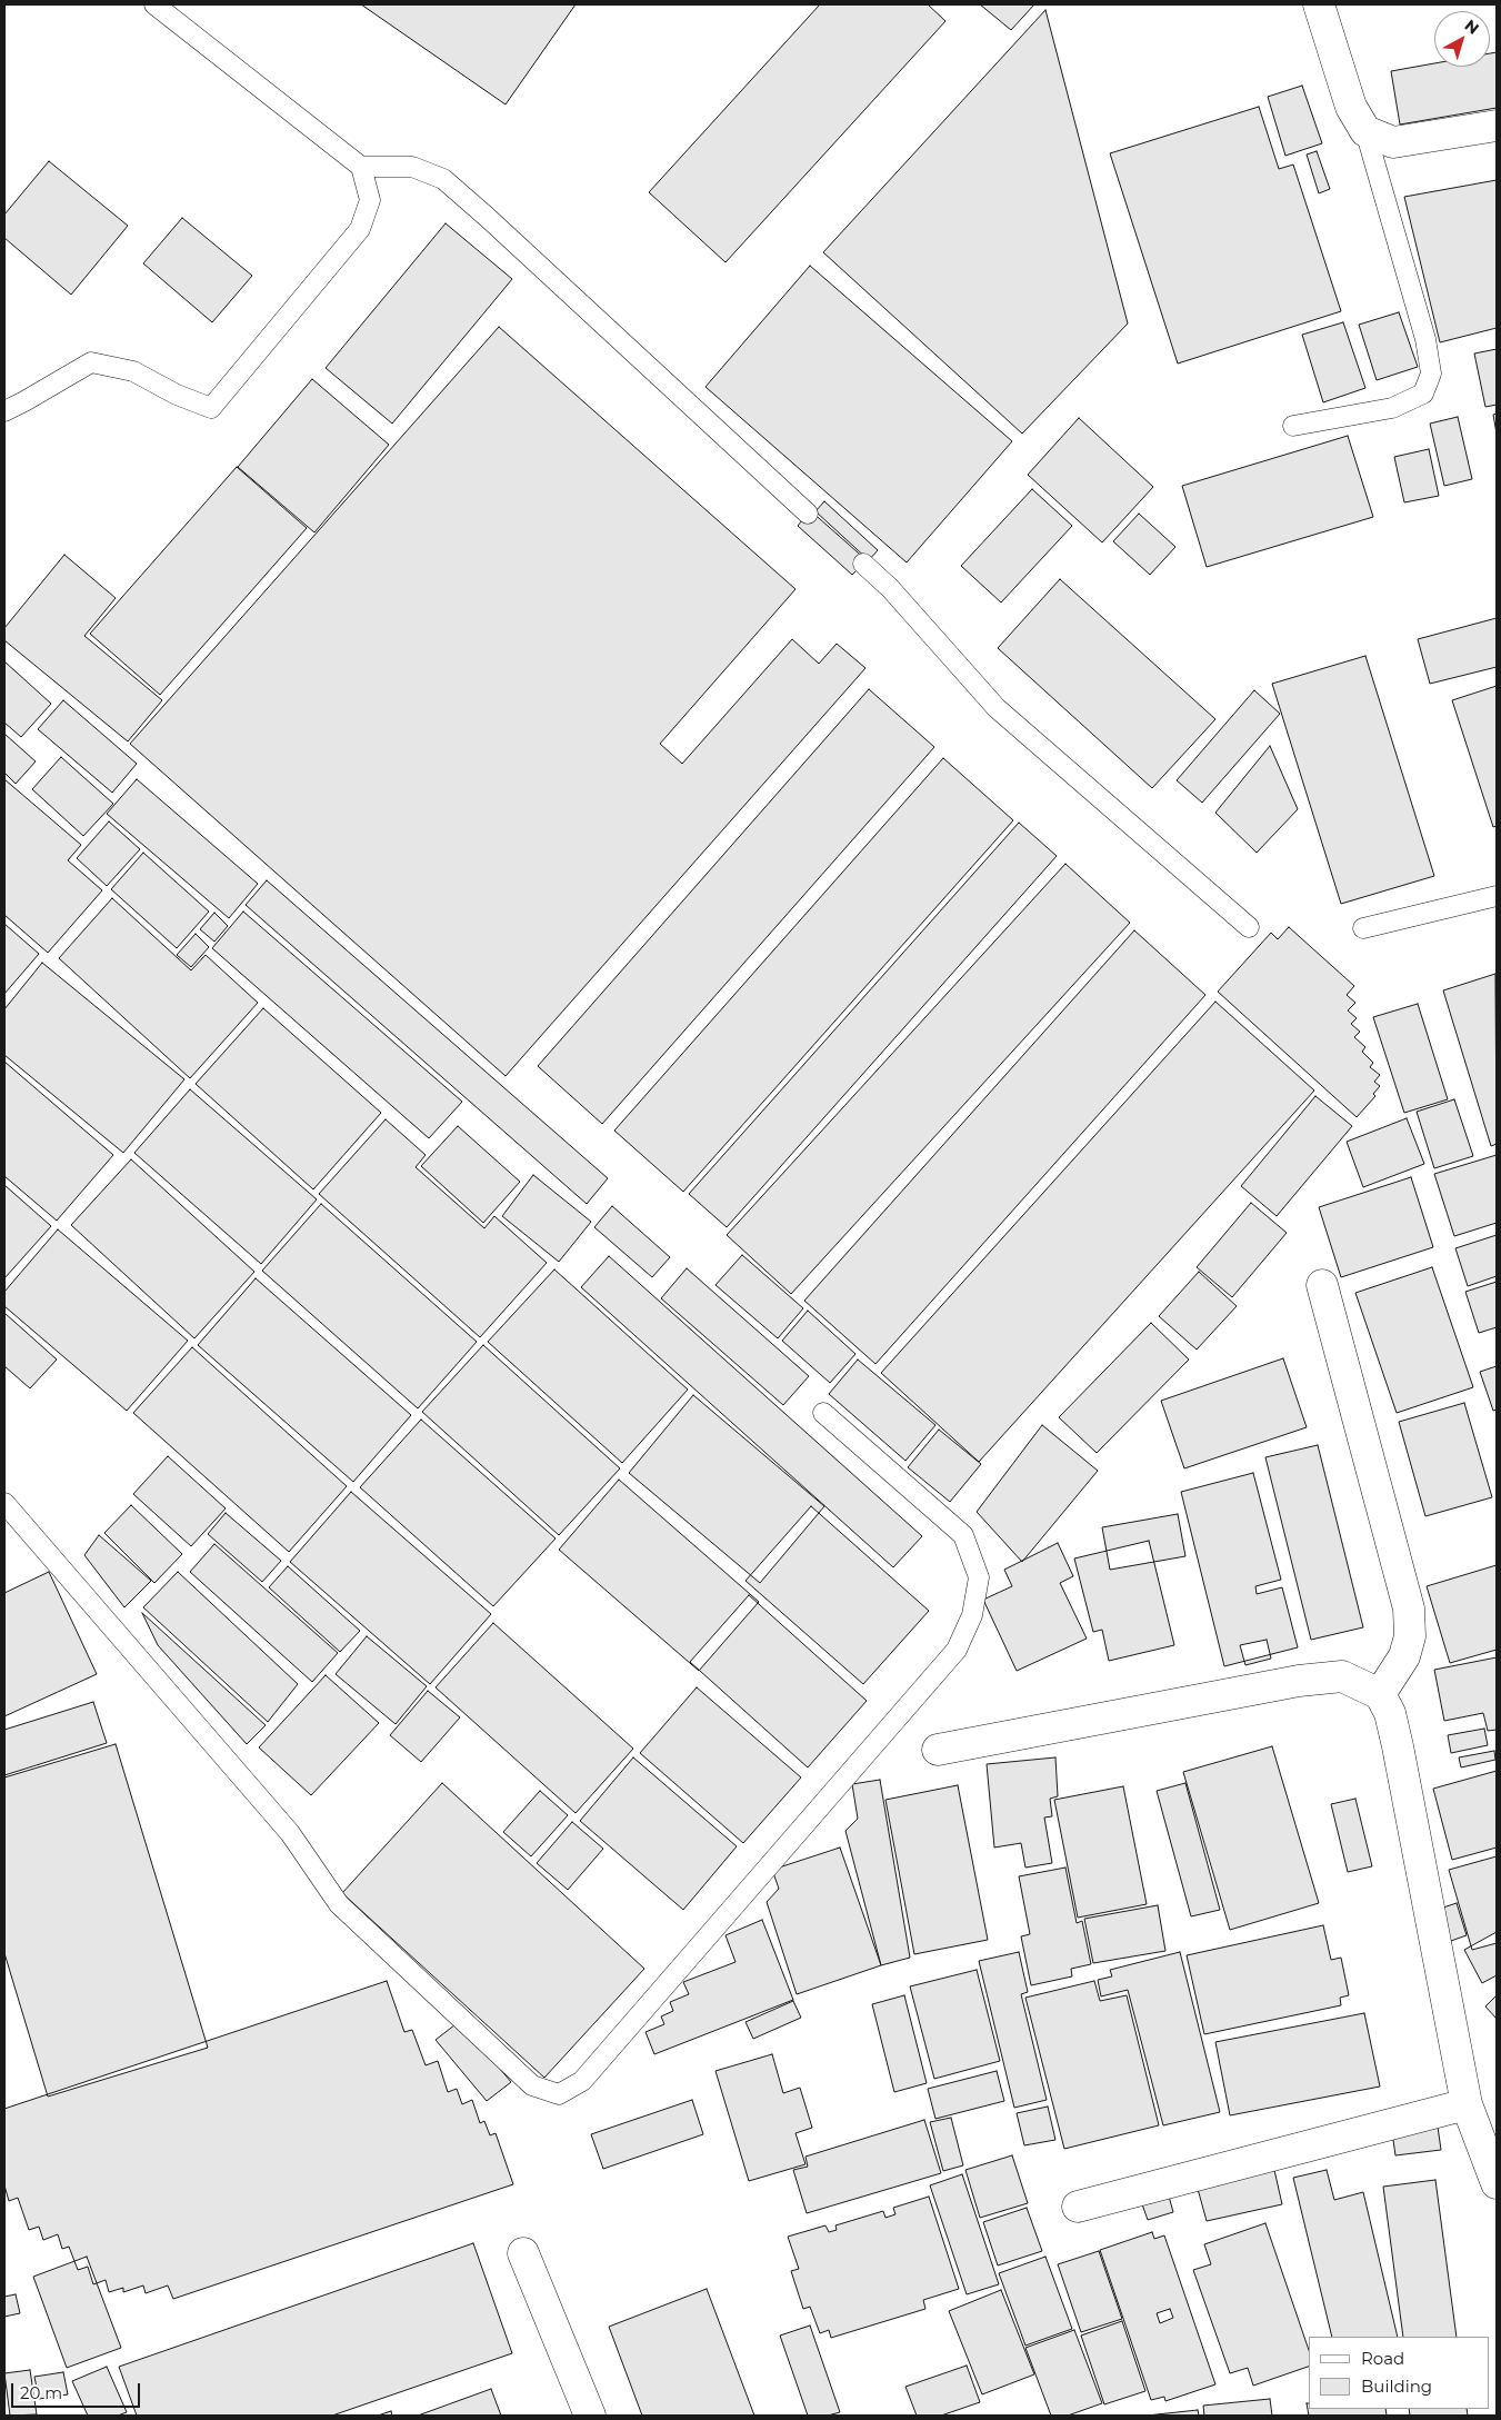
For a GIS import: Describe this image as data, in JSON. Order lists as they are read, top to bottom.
{
  "legend": ["Road", "Building"],
  "scale_bar": "20 m",
  "north": "top right"
}
